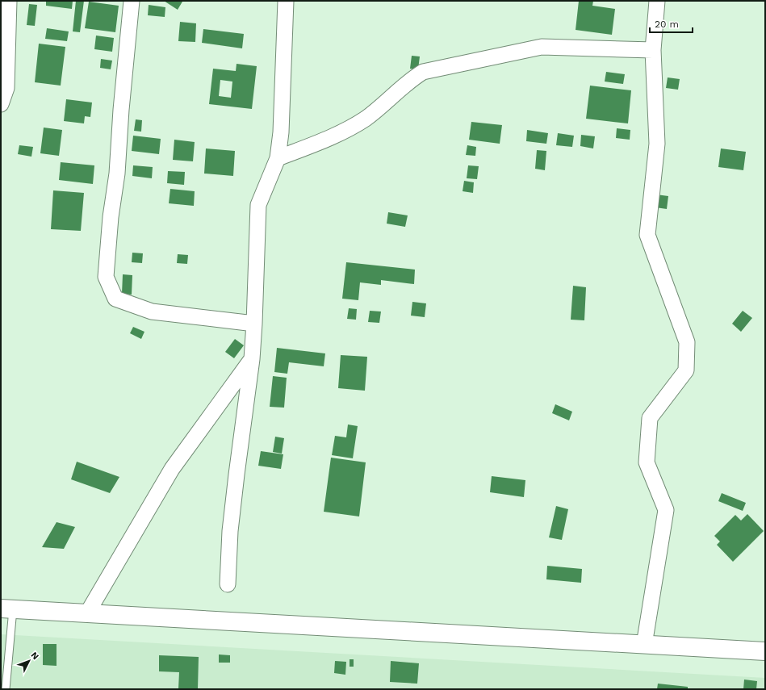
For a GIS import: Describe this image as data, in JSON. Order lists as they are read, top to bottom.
{
  "scale_bar": "20 m",
  "north": "top right"
}
